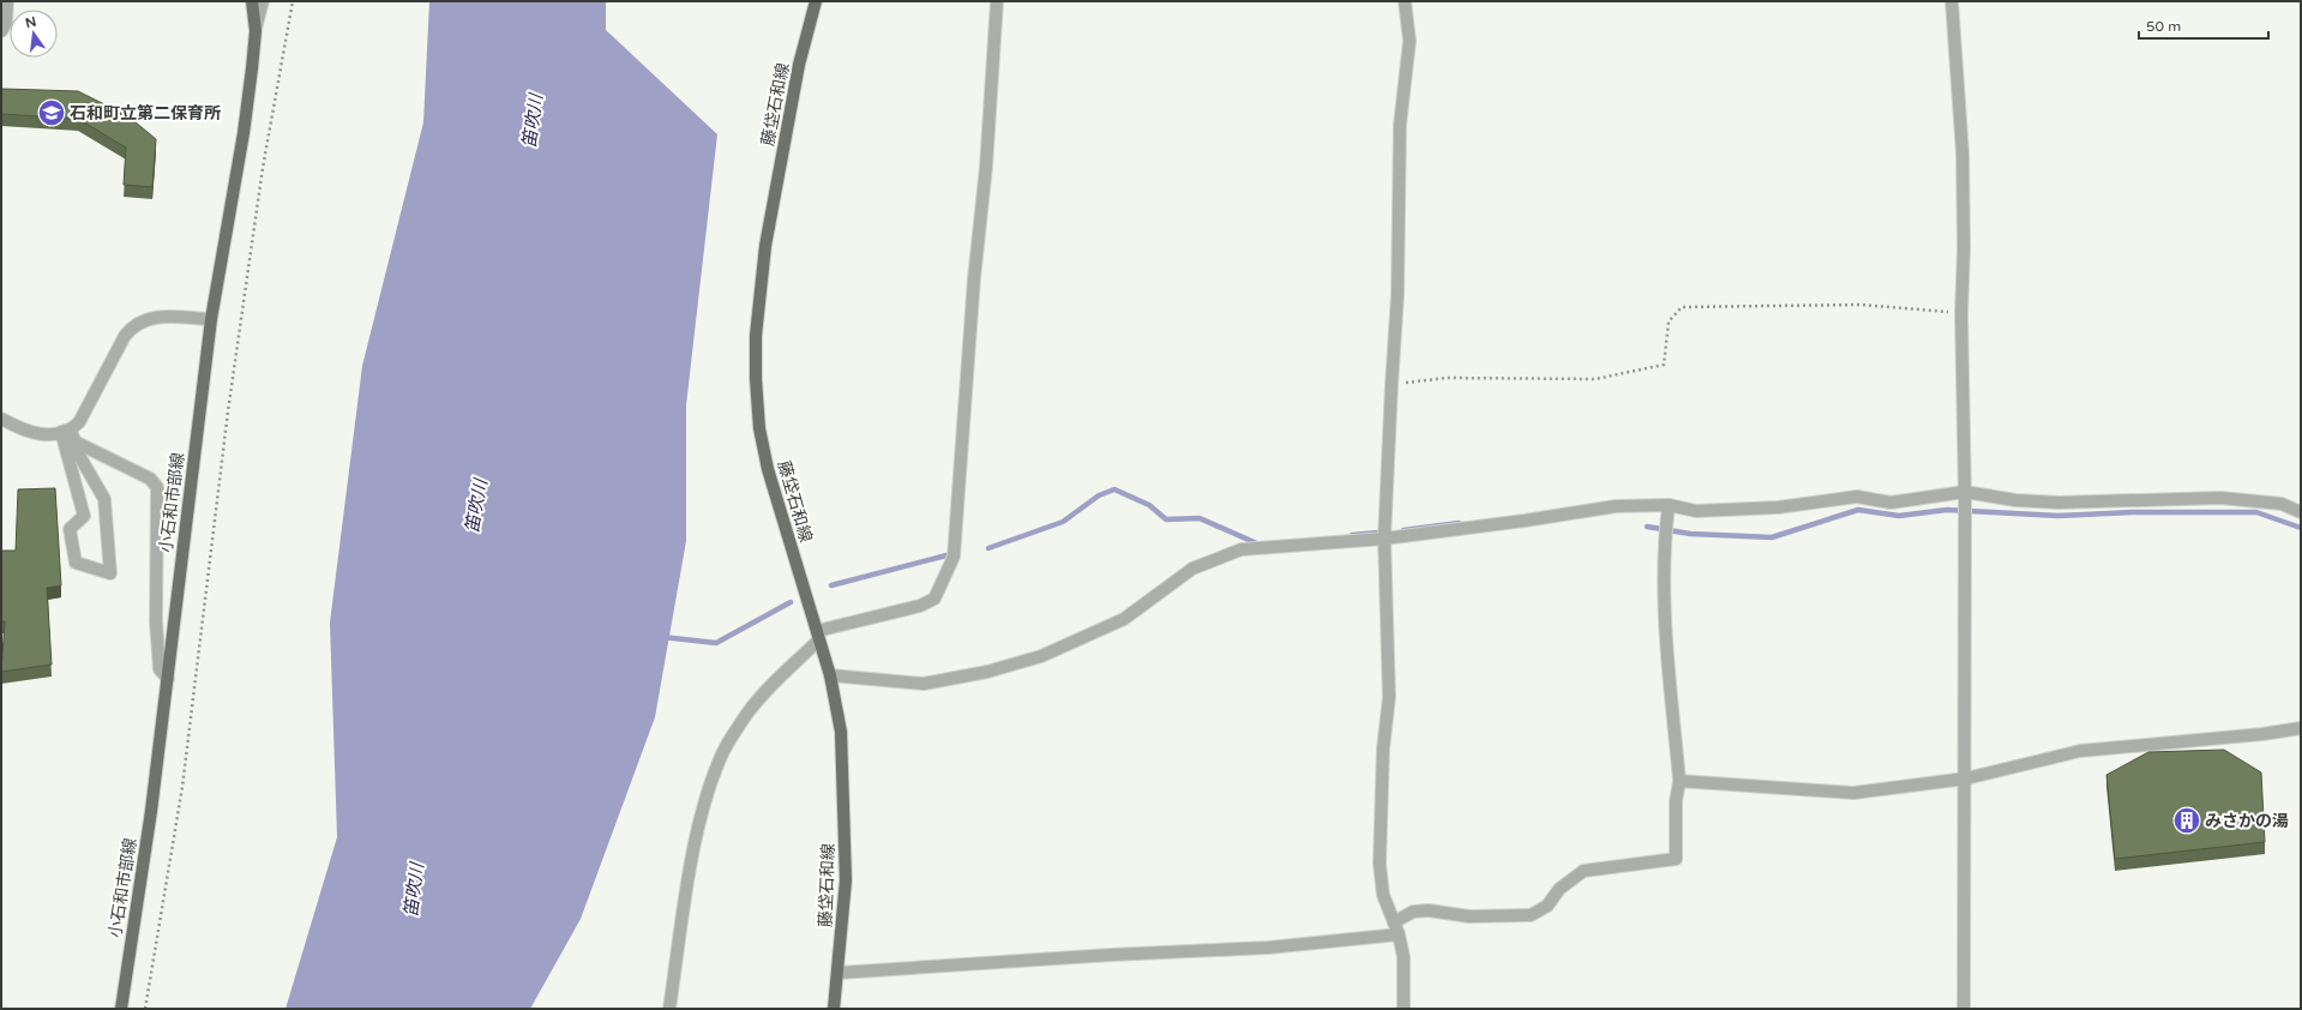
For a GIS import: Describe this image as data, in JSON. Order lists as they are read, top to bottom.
{
  "streets": {
    "main road": ["藤垈石和線", "小石和市部線"]
  },
  "water": ["笛吹川"],
  "places": {
    "school or university": ["石和町立第二保育所"],
    "building": ["みさかの湯"]
  },
  "scale_bar": "50 m",
  "north": "top"
}
